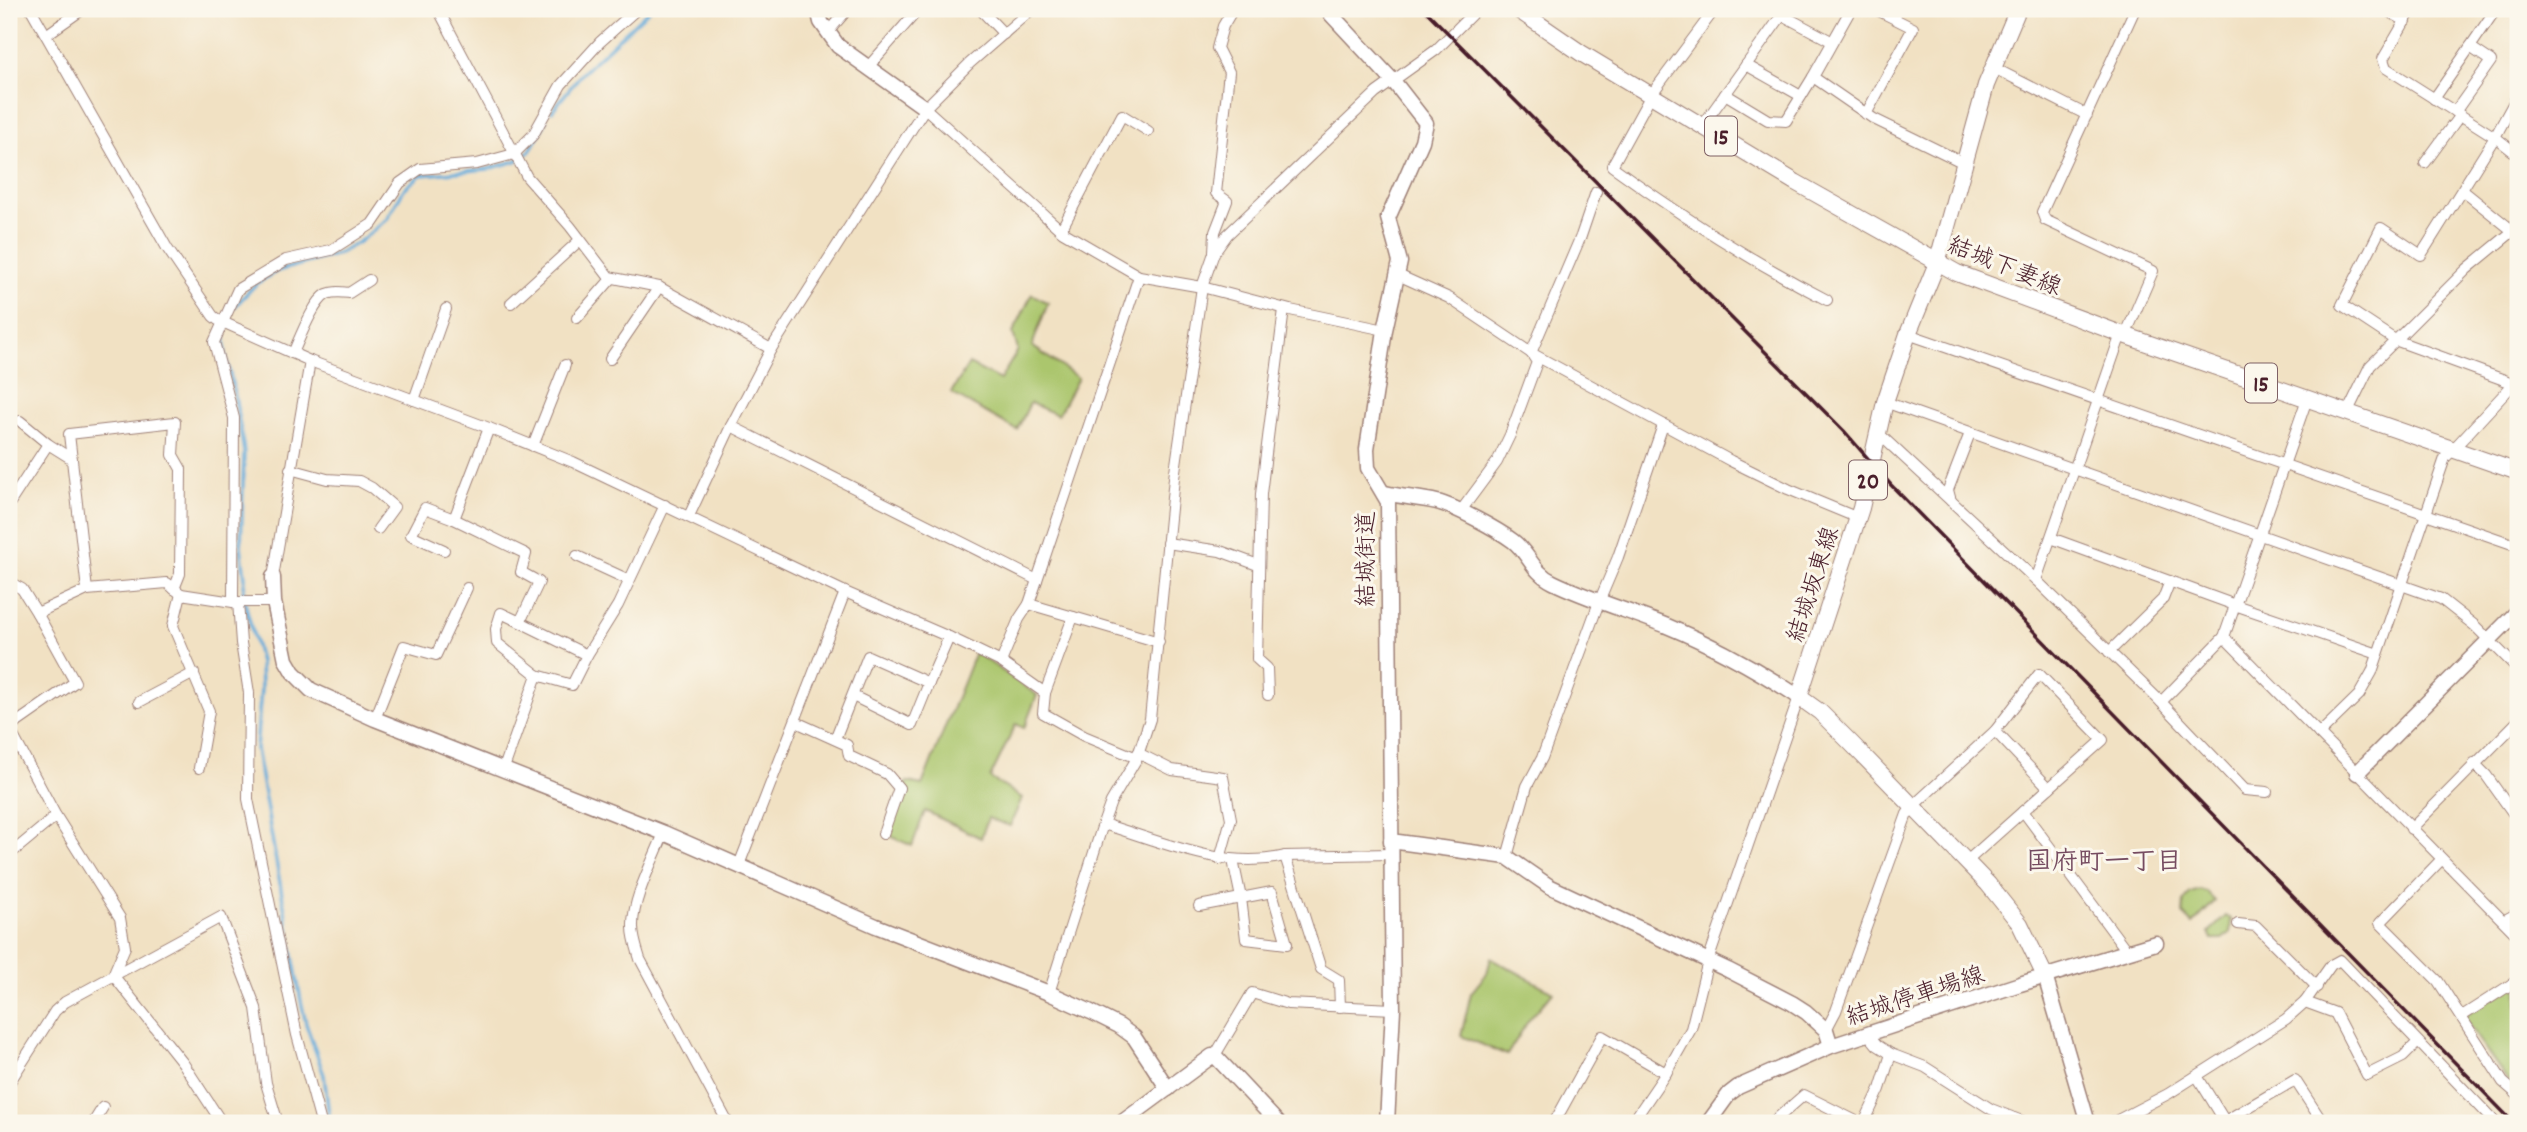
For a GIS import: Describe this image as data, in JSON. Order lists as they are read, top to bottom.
{
  "streets": {
    "main road": [
      "15",
      "結城下妻線",
      "20",
      "結城坂東線"
    ],
    "street": ["結城街道", "結城停車場線"]
  },
  "crossings": [
    ["結城下妻線", "結城坂東線"]
  ],
  "districts": ["国府町一丁目"]
}
